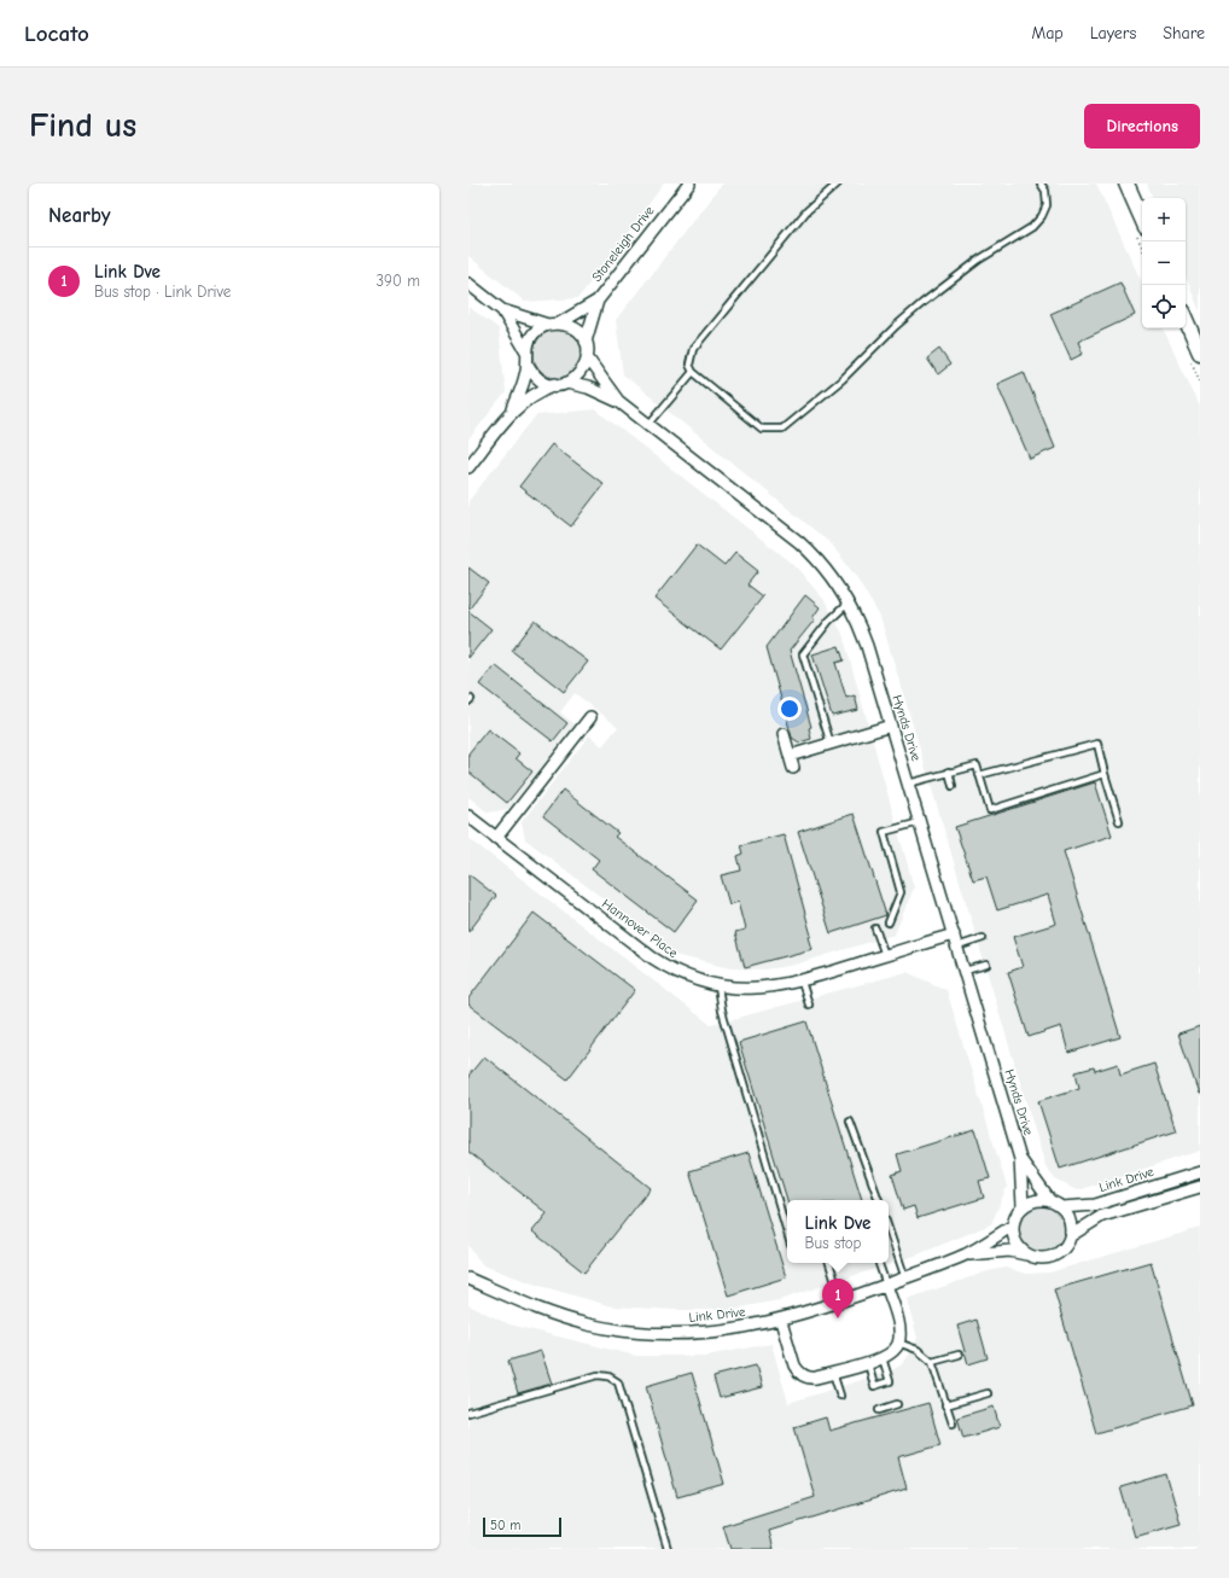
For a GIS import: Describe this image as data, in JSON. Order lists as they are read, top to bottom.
{
  "streets": {
    "street": [
      "Stoneleigh Drive",
      "Hynds Drive",
      "Hannover Place",
      "Link Drive"
    ]
  },
  "crossings": [
    ["Stoneleigh Drive", "Hynds Drive"],
    ["Hynds Drive", "Hannover Place"],
    ["Hynds Drive", "Link Drive"]
  ],
  "scale_bar": "50 m",
  "page": {
    "header": "Locato",
    "nav": ["Map", "Layers", "Share"],
    "buttons": "Directions",
    "title": "Find us",
    "heading": "Nearby",
    "map_buttons": ["+", "−"],
    "list": [
      {
        "mark": "1",
        "name": "Link Dve",
        "note": "Bus stop · Link Drive",
        "value": "390 m"
      }
    ],
    "popup": ["Link Dve", "Bus stop"],
    "pins": "1",
    "scale": "50 m"
  }
}
